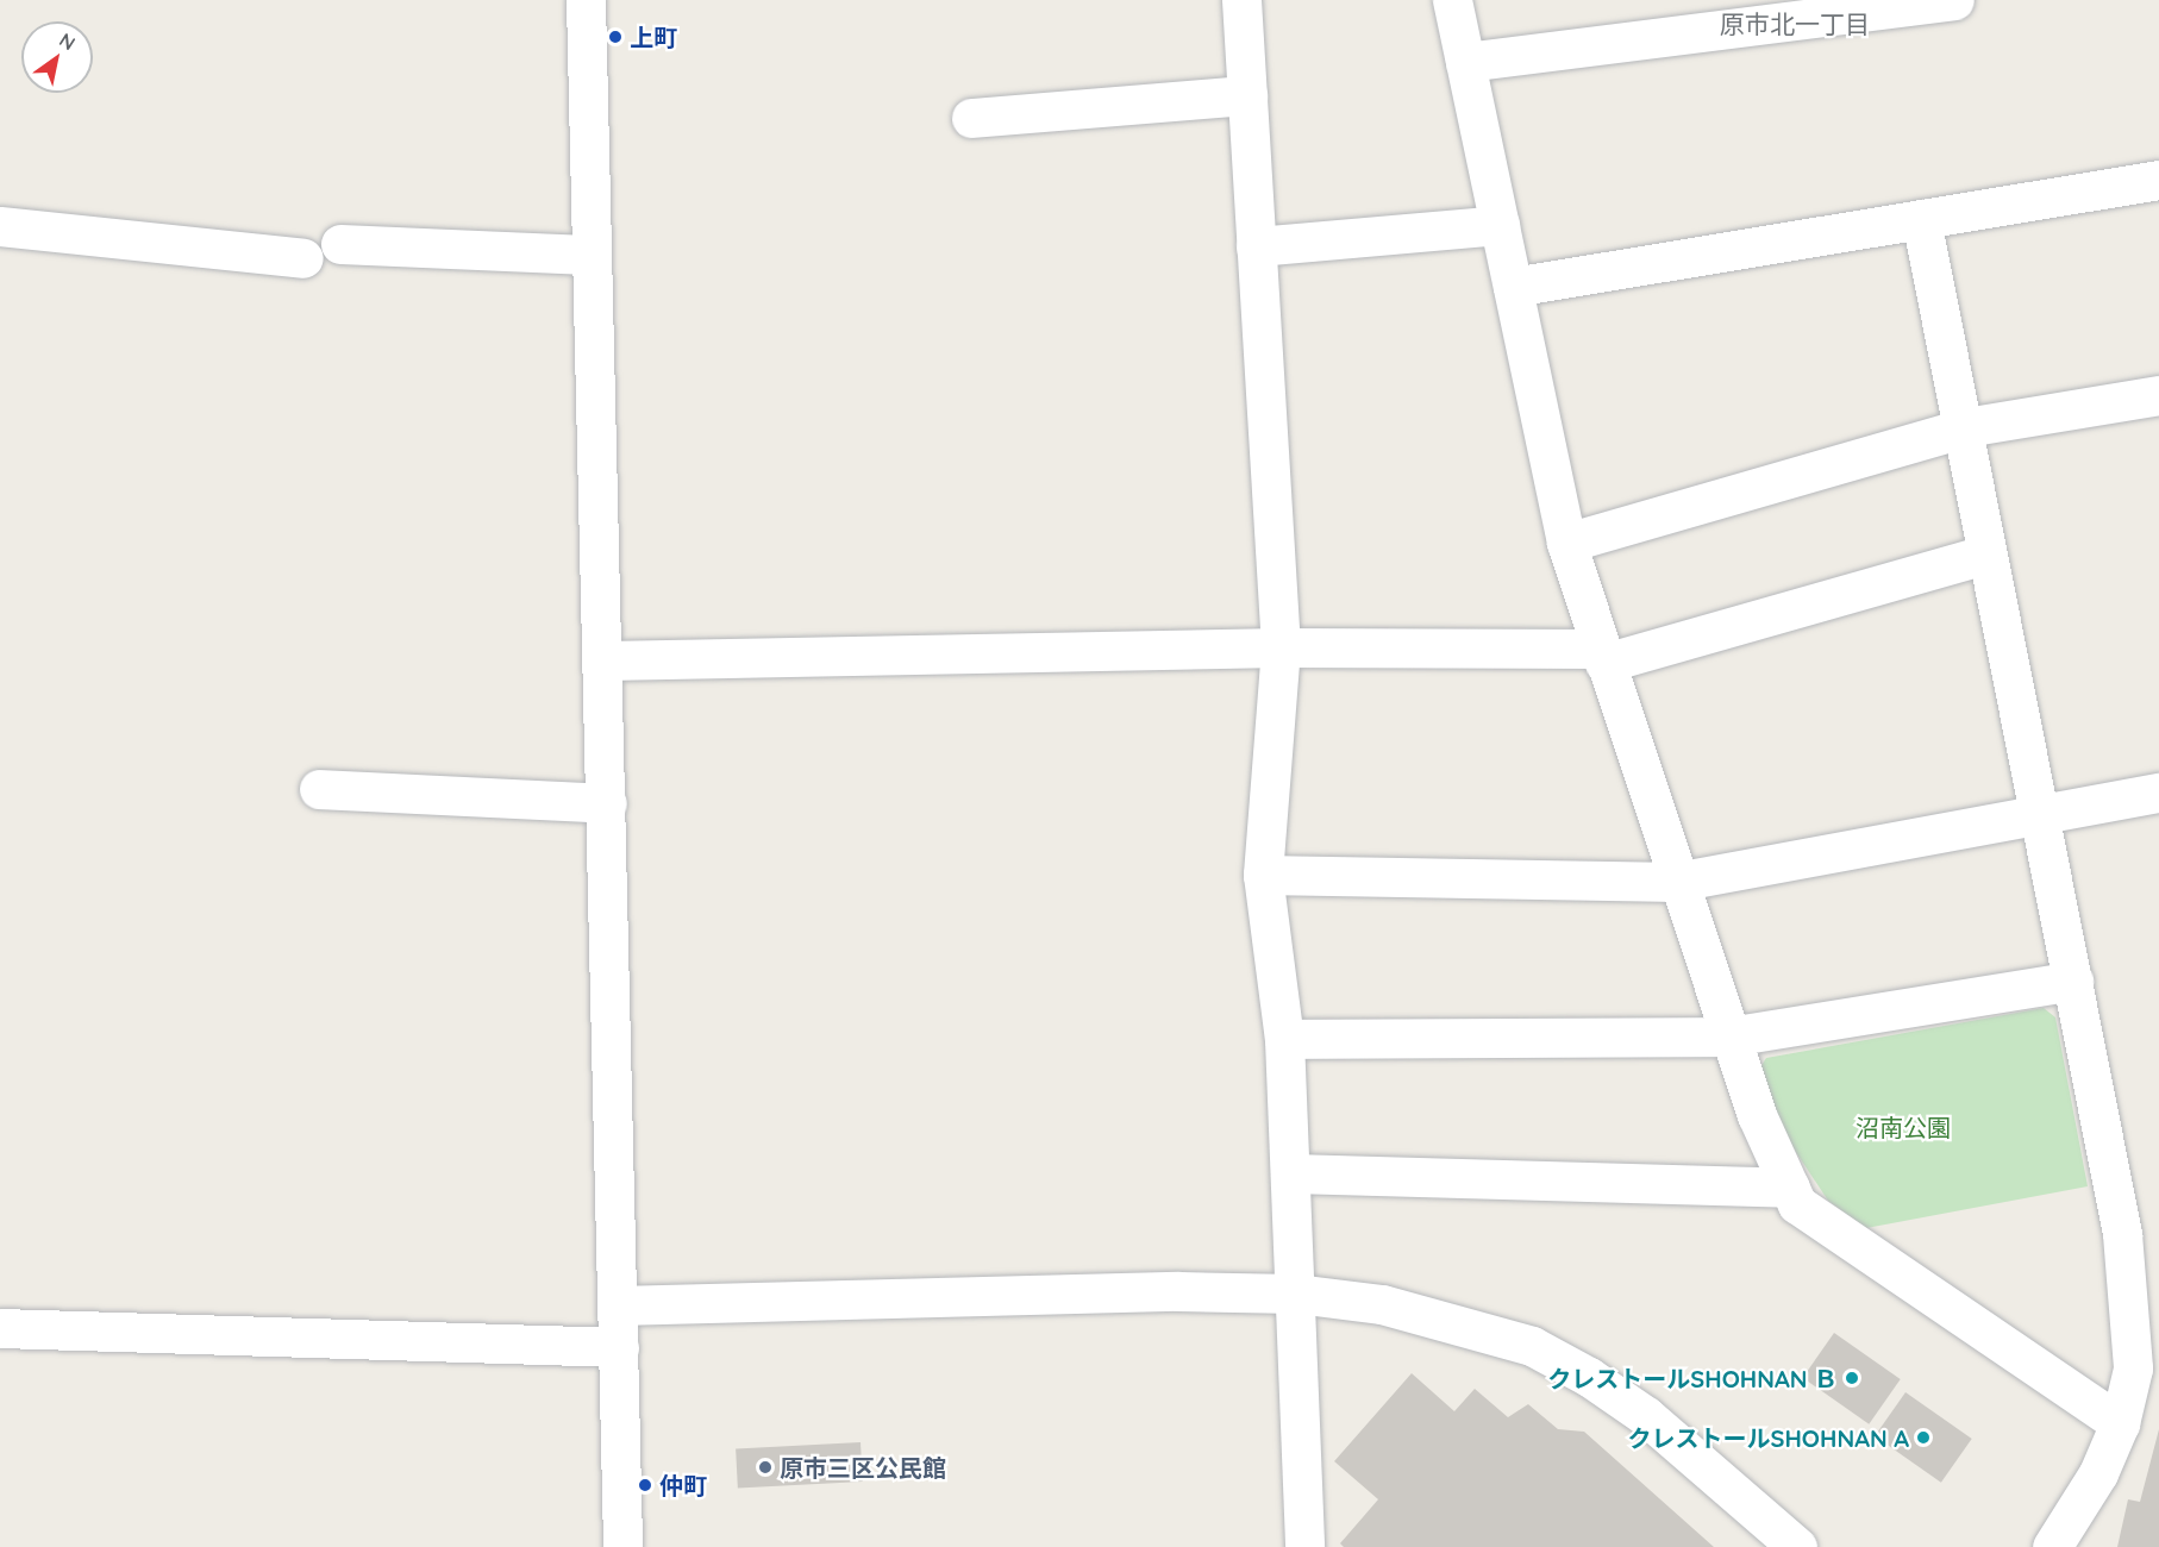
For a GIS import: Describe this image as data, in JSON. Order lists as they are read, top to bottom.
{
  "districts": ["原市北一丁目"],
  "parks": ["沼南公園"],
  "places": [
    "上町",
    "クレストールSHOHNAN Ｂ",
    "クレストールSHOHNAN A",
    "原市三区公民館",
    "仲町"
  ],
  "north": "top right"
}
